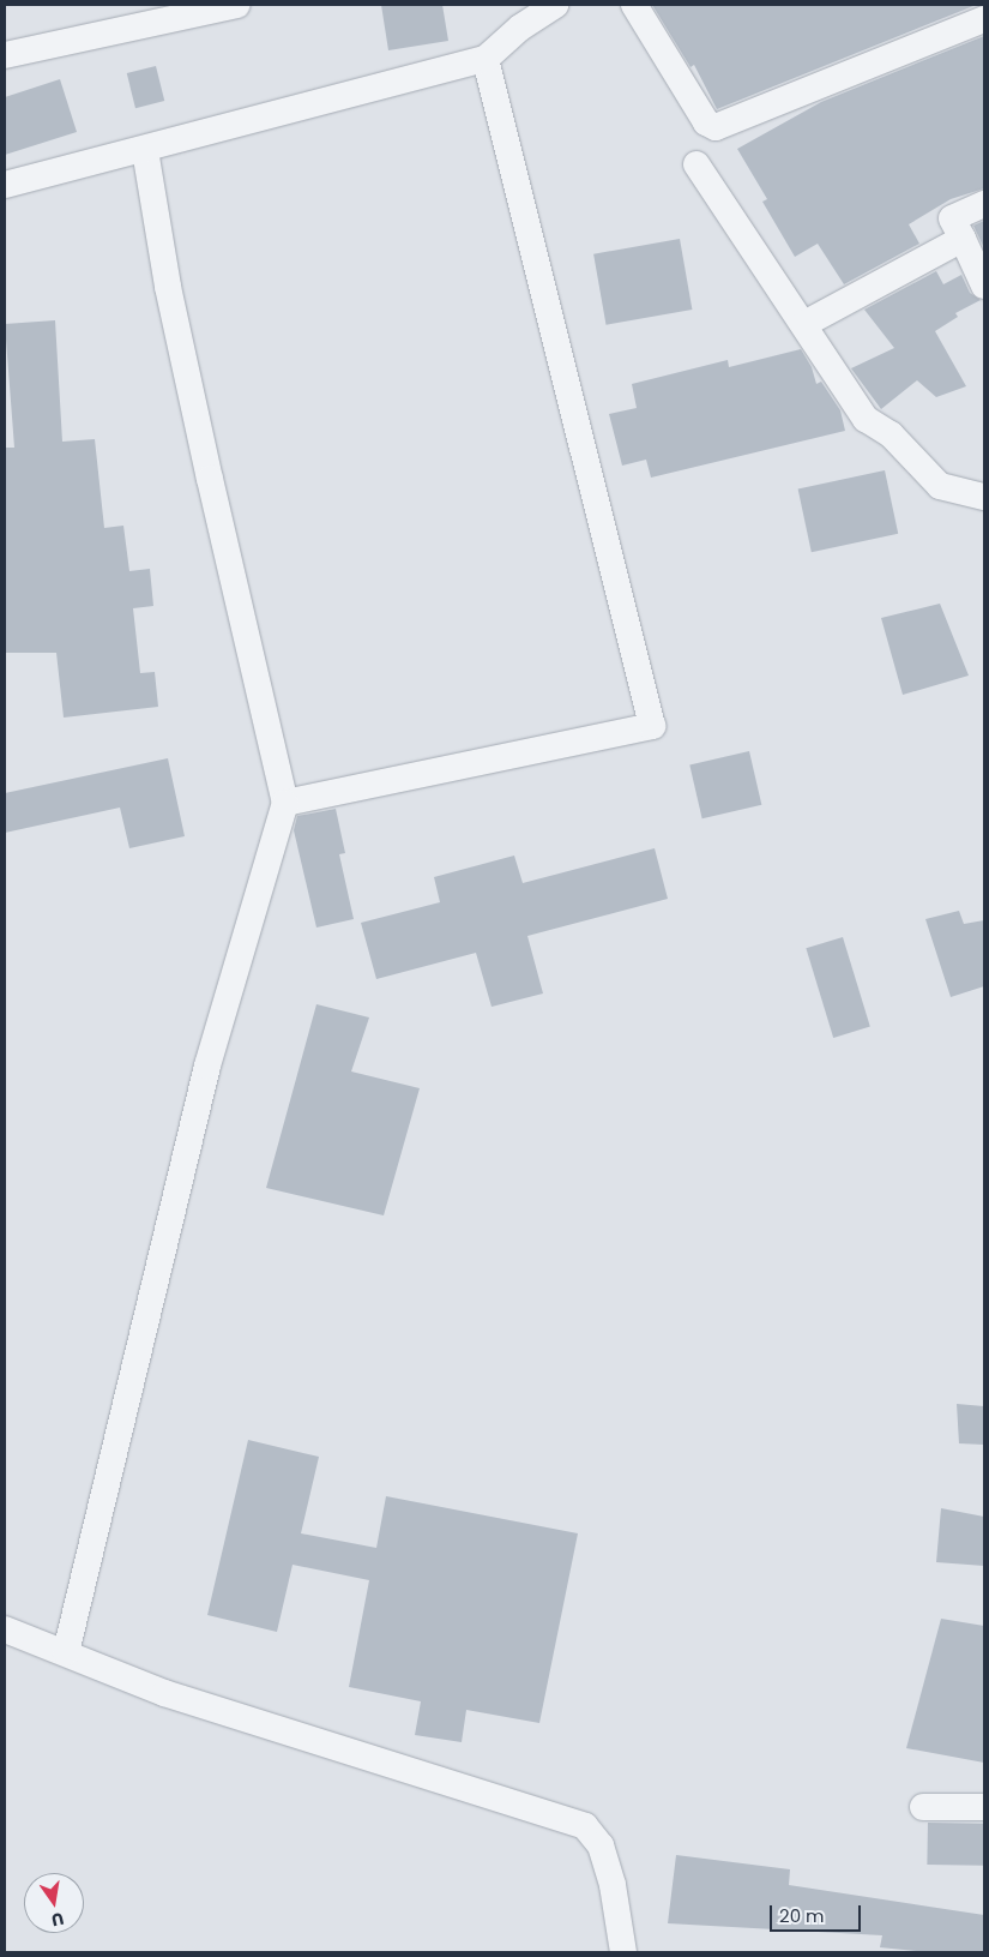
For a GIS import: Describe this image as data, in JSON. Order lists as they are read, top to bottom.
{
  "scale_bar": "20 m",
  "north": "bottom"
}
